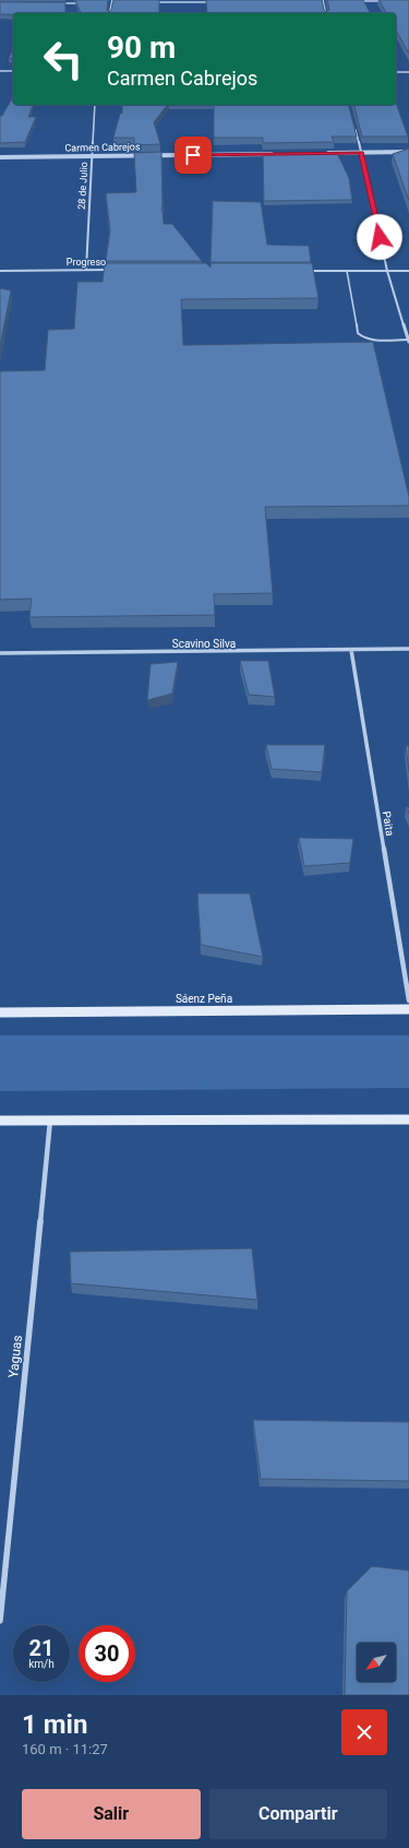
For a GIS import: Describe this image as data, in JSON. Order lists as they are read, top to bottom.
{
  "streets": {
    "main road": ["Sáenz Peña"],
    "street": [
      "Carmen Cabrejos",
      "28 de Julio",
      "Progreso",
      "Scavino Silva",
      "Paita",
      "Yaguas"
    ]
  },
  "crossings": [
    ["Carmen Cabrejos", "28 de Julio"],
    ["28 de Julio", "Progreso"],
    ["Scavino Silva", "Paita"]
  ],
  "north": "bottom left",
  "page": {
    "turn": ["90 m", "Carmen Cabrejos"],
    "speed": "21 km/h",
    "limit": "30",
    "heading": ["1 min", "160 m · 11:27"],
    "buttons": ["Salir", "Compartir"]
  }
}
